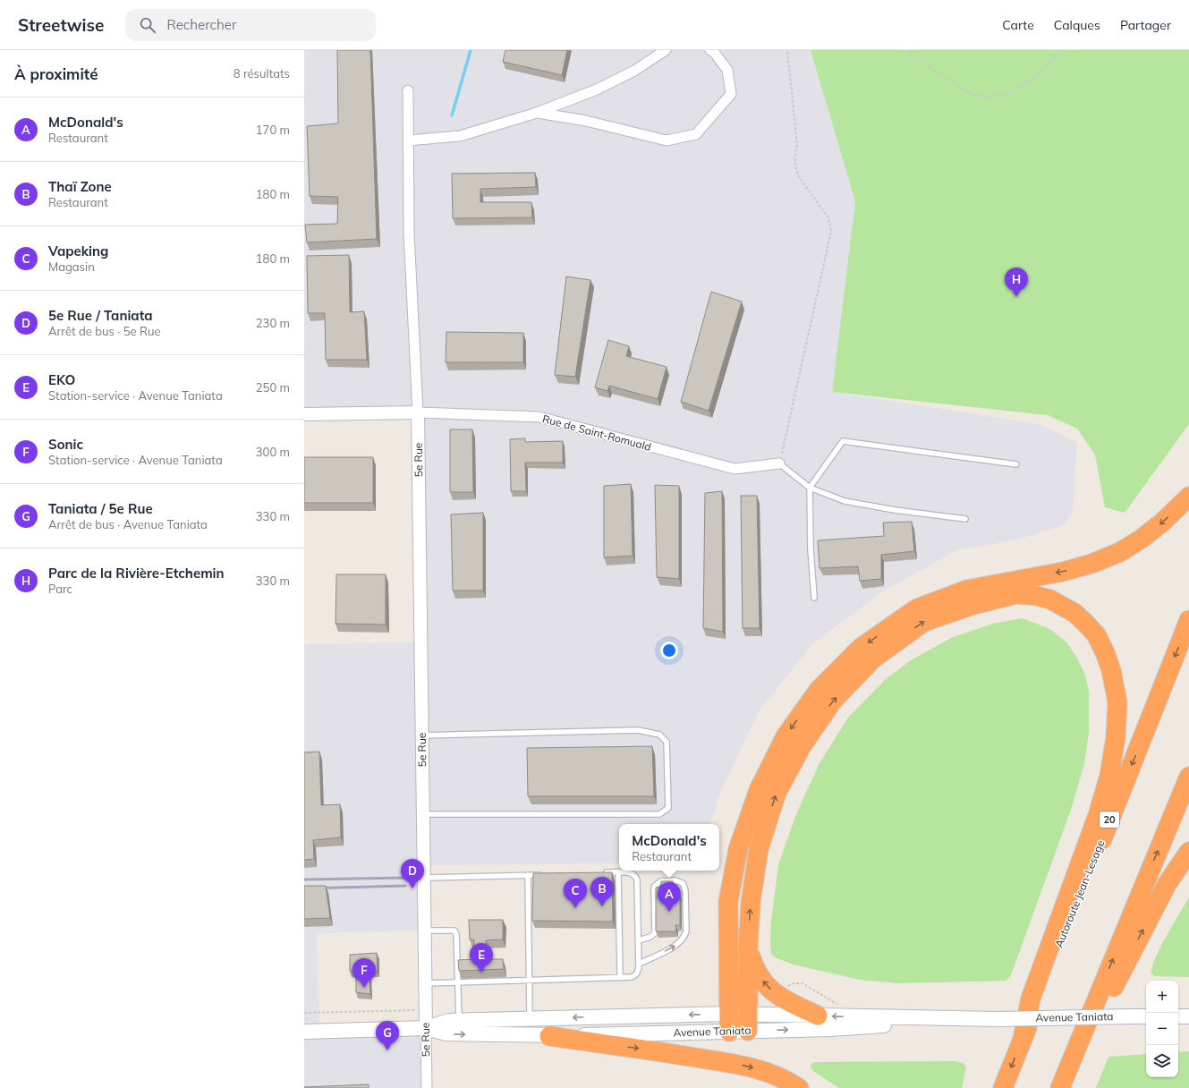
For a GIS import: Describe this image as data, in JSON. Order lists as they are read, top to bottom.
{
  "streets": {
    "highway": ["20", "Autoroute Jean-Lesage"],
    "main road": ["Avenue Taniata"],
    "street": ["Rue de Saint-Romuald", "5e Rue"]
  },
  "crossings": [
    ["Rue de Saint-Romuald", "5e Rue"],
    ["5e Rue", "Avenue Taniata"]
  ],
  "page": {
    "header": "Streetwise",
    "search": "Rechercher",
    "nav": ["Carte", "Calques", "Partager"],
    "heading": ["À proximité", "8 résultats"],
    "list": [
      {
        "mark": "A",
        "name": "McDonald's",
        "note": "Restaurant",
        "value": "170 m"
      },
      {
        "mark": "B",
        "name": "Thaï Zone",
        "note": "Restaurant",
        "value": "180 m"
      },
      {
        "mark": "C",
        "name": "Vapeking",
        "note": "Magasin",
        "value": "180 m"
      },
      {
        "mark": "D",
        "name": "5e Rue / Taniata",
        "note": "Arrêt de bus · 5e Rue",
        "value": "230 m"
      },
      {
        "mark": "E",
        "name": "EKO",
        "note": "Station-service · Avenue Taniata",
        "value": "250 m"
      },
      {
        "mark": "F",
        "name": "Sonic",
        "note": "Station-service · Avenue Taniata",
        "value": "300 m"
      },
      {
        "mark": "G",
        "name": "Taniata / 5e Rue",
        "note": "Arrêt de bus · Avenue Taniata",
        "value": "330 m"
      },
      {
        "mark": "H",
        "name": "Parc de la Rivière-Etchemin",
        "note": "Parc",
        "value": "330 m"
      }
    ],
    "pins": [
      "H",
      "D",
      "B",
      "C",
      "A",
      "E",
      "F",
      "G"
    ],
    "popup": ["McDonald's", "Restaurant"],
    "map_buttons": ["+", "−"]
  }
}
